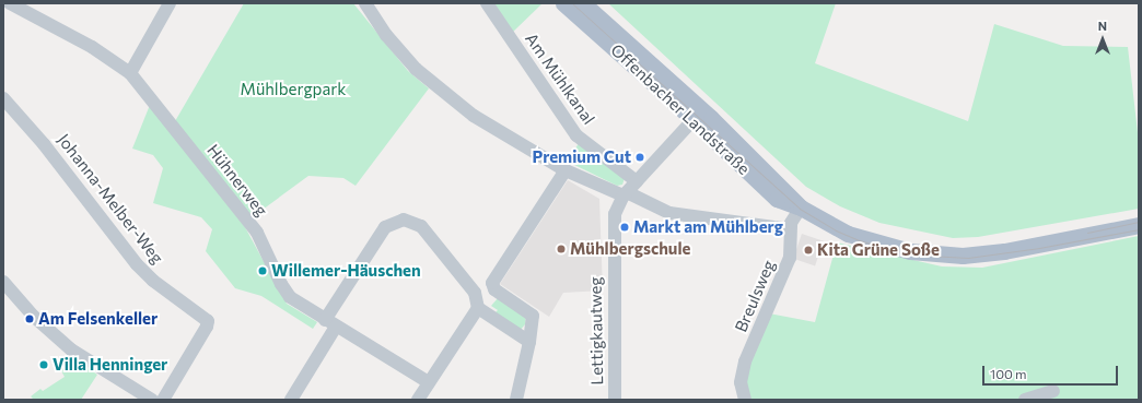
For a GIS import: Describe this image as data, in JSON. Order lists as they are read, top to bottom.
{
  "streets": {
    "main road": ["Offenbacher Landstraße"],
    "street": [
      "Am Mühlkanal",
      "Hühnerweg",
      "Johanna-Melber-Weg",
      "Breulsweg",
      "Lettigkautweg"
    ]
  },
  "crossings": [
    ["Am Mühlkanal", "Lettigkautweg"],
    ["Offenbacher Landstraße", "Breulsweg"],
    ["Offenbacher Landstraße", "Lettigkautweg"]
  ],
  "parks": ["Mühlbergpark"],
  "places": [
    "Premium Cut",
    "Markt am Mühlberg",
    "Mühlbergschule",
    "Kita Grüne Soße",
    "Willemer-Häuschen",
    "Am Felsenkeller",
    "Villa Henninger"
  ],
  "scale_bar": "100 m",
  "north": "top"
}
